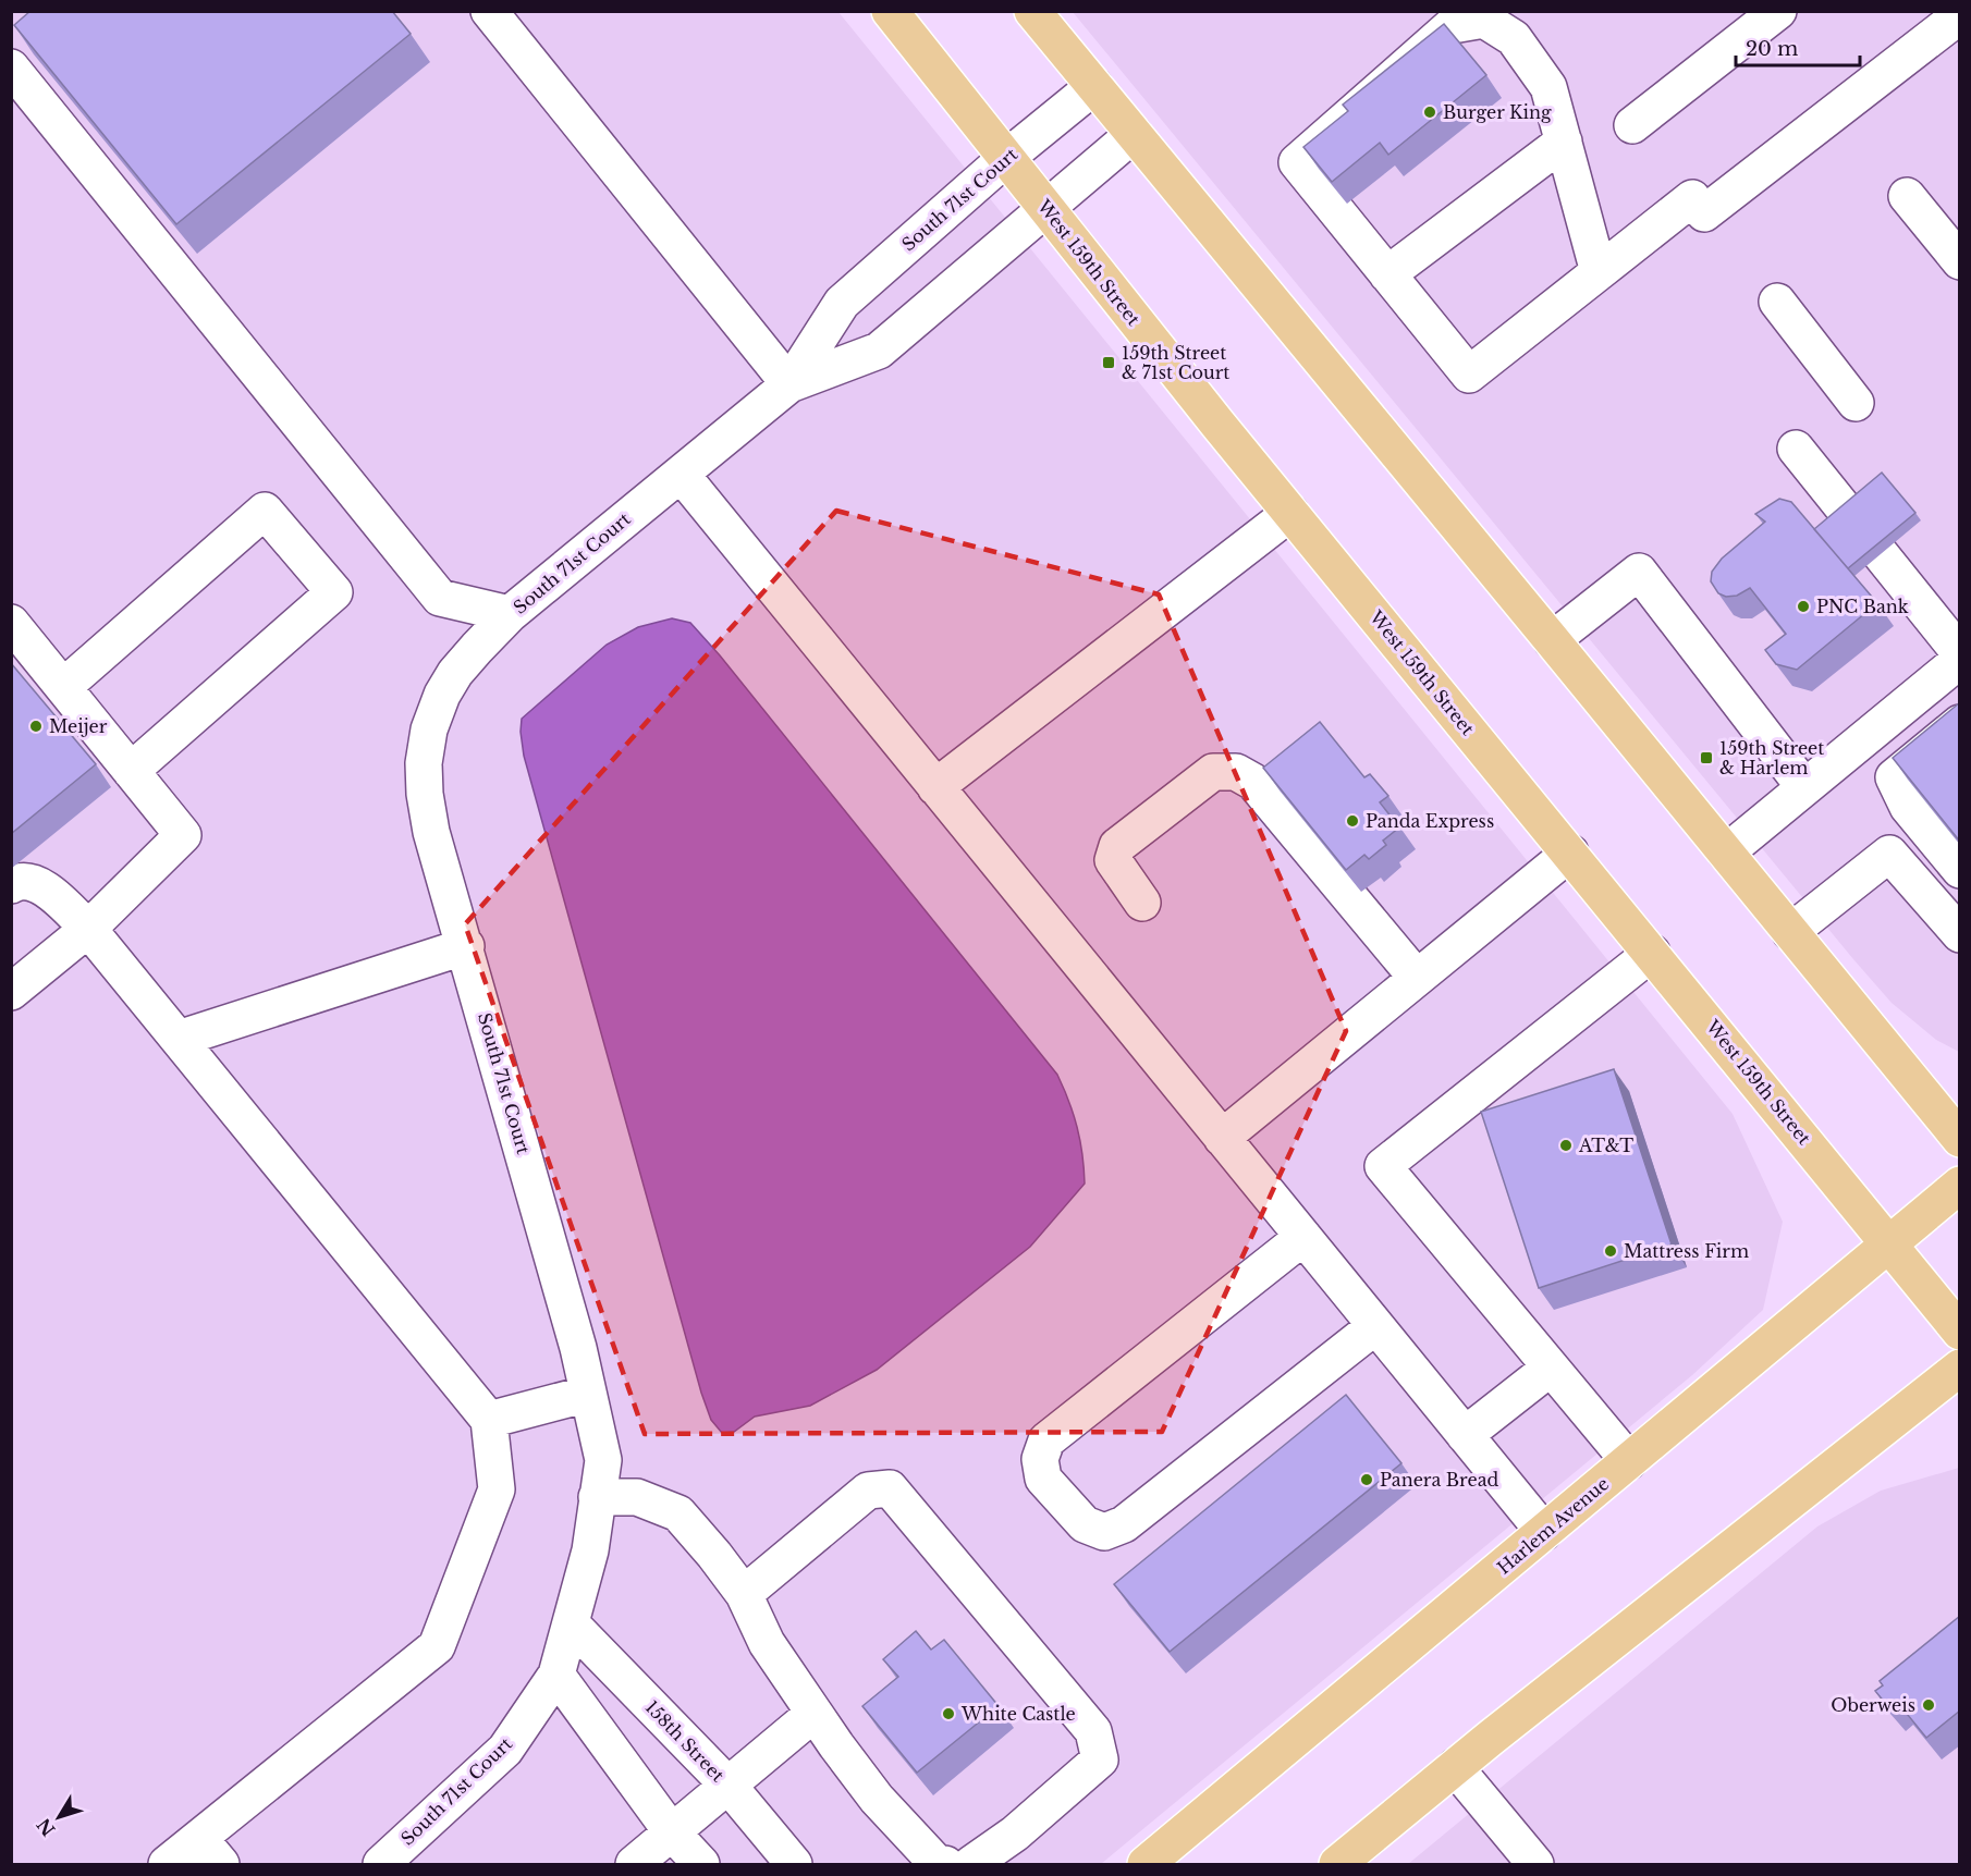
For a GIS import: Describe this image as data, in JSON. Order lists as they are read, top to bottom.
{
  "streets": {
    "main road": ["West 159th Street", "Harlem Avenue"],
    "street": ["South 71st Court", "158th Street"]
  },
  "crossings": [
    ["South 71st Court", "West 159th Street"],
    ["South 71st Court", "158th Street"],
    ["West 159th Street", "Harlem Avenue"]
  ],
  "places": {
    "other": [
      "Burger King",
      "PNC Bank",
      "Meijer",
      "Panda Express",
      "AT&T",
      "Mattress Firm",
      "Panera Bread",
      "Oberweis",
      "White Castle"
    ],
    "transit": ["159th Street & 71st Court", "159th Street & Harlem"]
  },
  "scale_bar": "20 m",
  "north": "bottom left"
}
